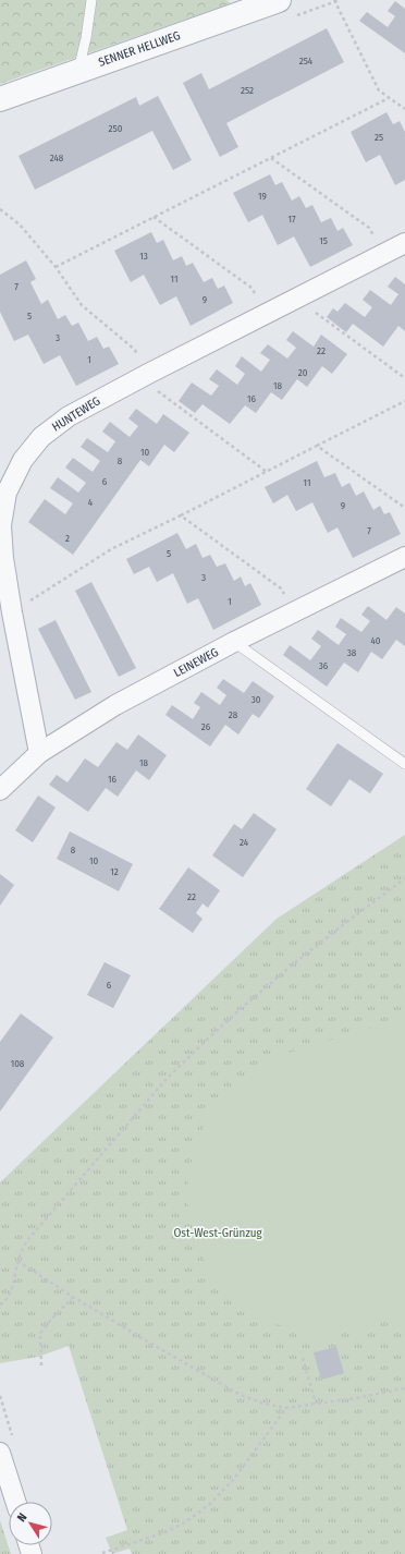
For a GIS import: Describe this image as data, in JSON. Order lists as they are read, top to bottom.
{
  "streets": {
    "street": ["SENNER HELLWEG", "HUNTEWEG", "LEINEWEG"]
  },
  "crossings": [
    ["HUNTEWEG", "LEINEWEG"]
  ],
  "parks": ["Ost-West-Grünzug"],
  "house_numbers": [
    "254",
    "252",
    "250",
    "25",
    "248",
    "19",
    "17",
    "15",
    "13",
    "11",
    "7",
    "9",
    "5",
    "3",
    "22",
    "1",
    "20",
    "18",
    "16",
    "10",
    "8",
    "6",
    "11",
    "4",
    "9",
    "7",
    "2",
    "5",
    "3",
    "1",
    "40",
    "38",
    "36",
    "30",
    "28",
    "26",
    "18",
    "16",
    "24",
    "8",
    "10",
    "12",
    "22",
    "6",
    "108"
  ],
  "north": "top left"
}
